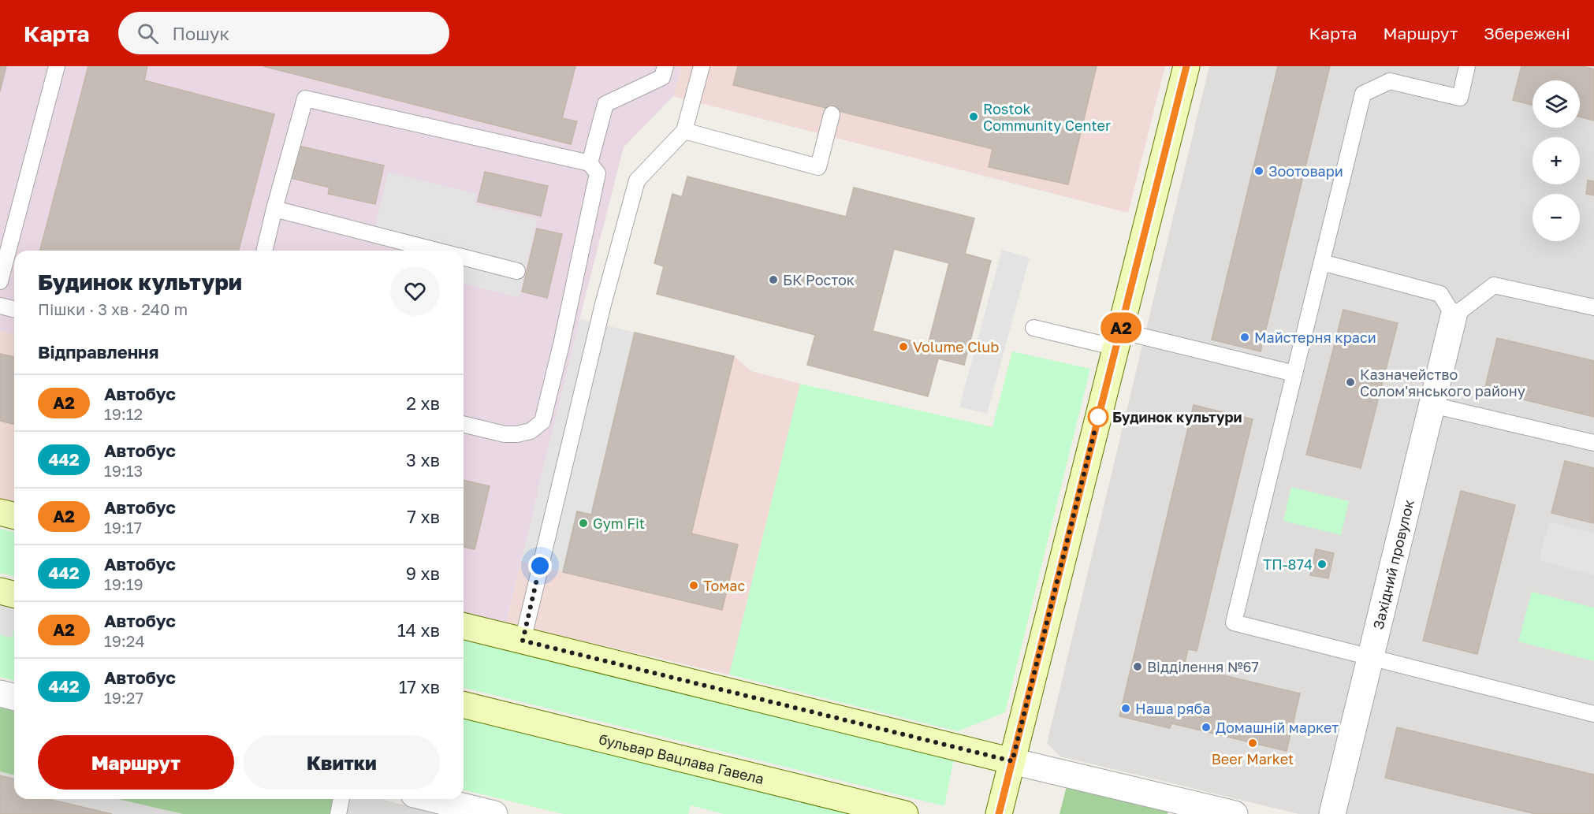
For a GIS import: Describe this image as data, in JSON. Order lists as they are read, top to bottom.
{
  "streets": {
    "street": ["Західний провулок", "бульвар Вацлава Гавела"]
  },
  "places": [
    "Rostok Community Center",
    "Зоотовари",
    "БК Росток",
    "Майстерня краси",
    "Volume Club",
    "Казначейство Солом'янського району",
    "Будинок культури",
    "Gym Fit",
    "ТП-874",
    "Томас",
    "Відділення №67",
    "Наша ряба",
    "Домашній маркет",
    "Beer Market"
  ],
  "lines": ["bus line А2"],
  "page": {
    "header": "Карта",
    "search": "Пошук",
    "nav": ["Карта", "Маршрут", "Збережені"],
    "on_map": "А2",
    "map_buttons": ["+", "−"],
    "heading": [
      ["Будинок культури", "Пішки · 3 хв · 240 m"],
      "Відправлення"
    ],
    "list": [
      {
        "mark": "А2",
        "name": "Автобус",
        "note": "19:12",
        "value": "2 хв"
      },
      {
        "mark": "442",
        "name": "Автобус",
        "note": "19:13",
        "value": "3 хв"
      },
      {
        "mark": "А2",
        "name": "Автобус",
        "note": "19:17",
        "value": "7 хв"
      },
      {
        "mark": "442",
        "name": "Автобус",
        "note": "19:19",
        "value": "9 хв"
      },
      {
        "mark": "А2",
        "name": "Автобус",
        "note": "19:24",
        "value": "14 хв"
      },
      {
        "mark": "442",
        "name": "Автобус",
        "note": "19:27",
        "value": "17 хв"
      }
    ],
    "buttons": ["Маршрут", "Квитки"]
  }
}
